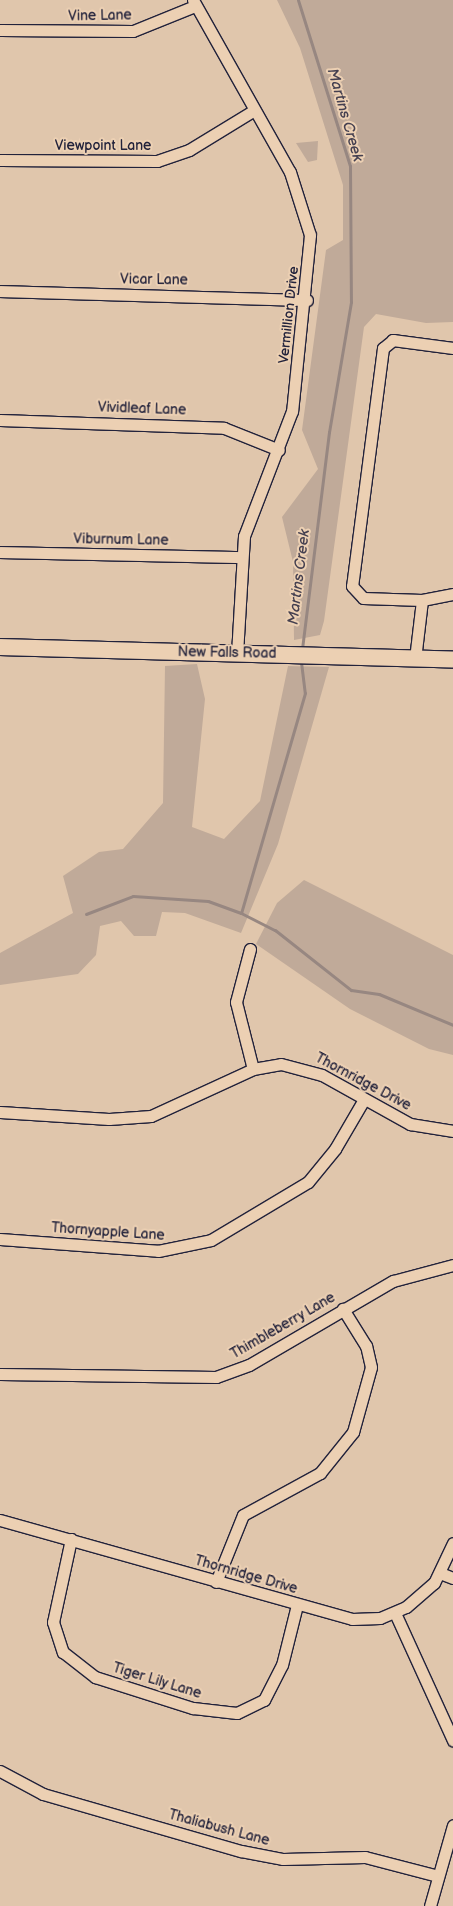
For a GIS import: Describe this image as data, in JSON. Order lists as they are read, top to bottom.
{
  "streets": {
    "main road": ["New Falls Road"],
    "street": [
      "Vine Lane",
      "Viewpoint Lane",
      "Vicar Lane",
      "Vermillion Drive",
      "Vividleaf Lane",
      "Viburnum Lane",
      "Thornridge Drive",
      "Thornyapple Lane",
      "Thimbleberry Lane",
      "Tiger Lily Lane",
      "Thaliabush Lane"
    ]
  },
  "crossings": [
    ["Vine Lane", "Vermillion Drive"],
    ["Viewpoint Lane", "Vermillion Drive"],
    ["Vicar Lane", "Vermillion Drive"],
    ["Vermillion Drive", "Vividleaf Lane"],
    ["Vermillion Drive", "Viburnum Lane"],
    ["Vermillion Drive", "New Falls Road"],
    ["Thornridge Drive", "Thornyapple Lane"],
    ["Thornridge Drive", "Tiger Lily Lane"]
  ],
  "water": ["Martins Creek"]
}
